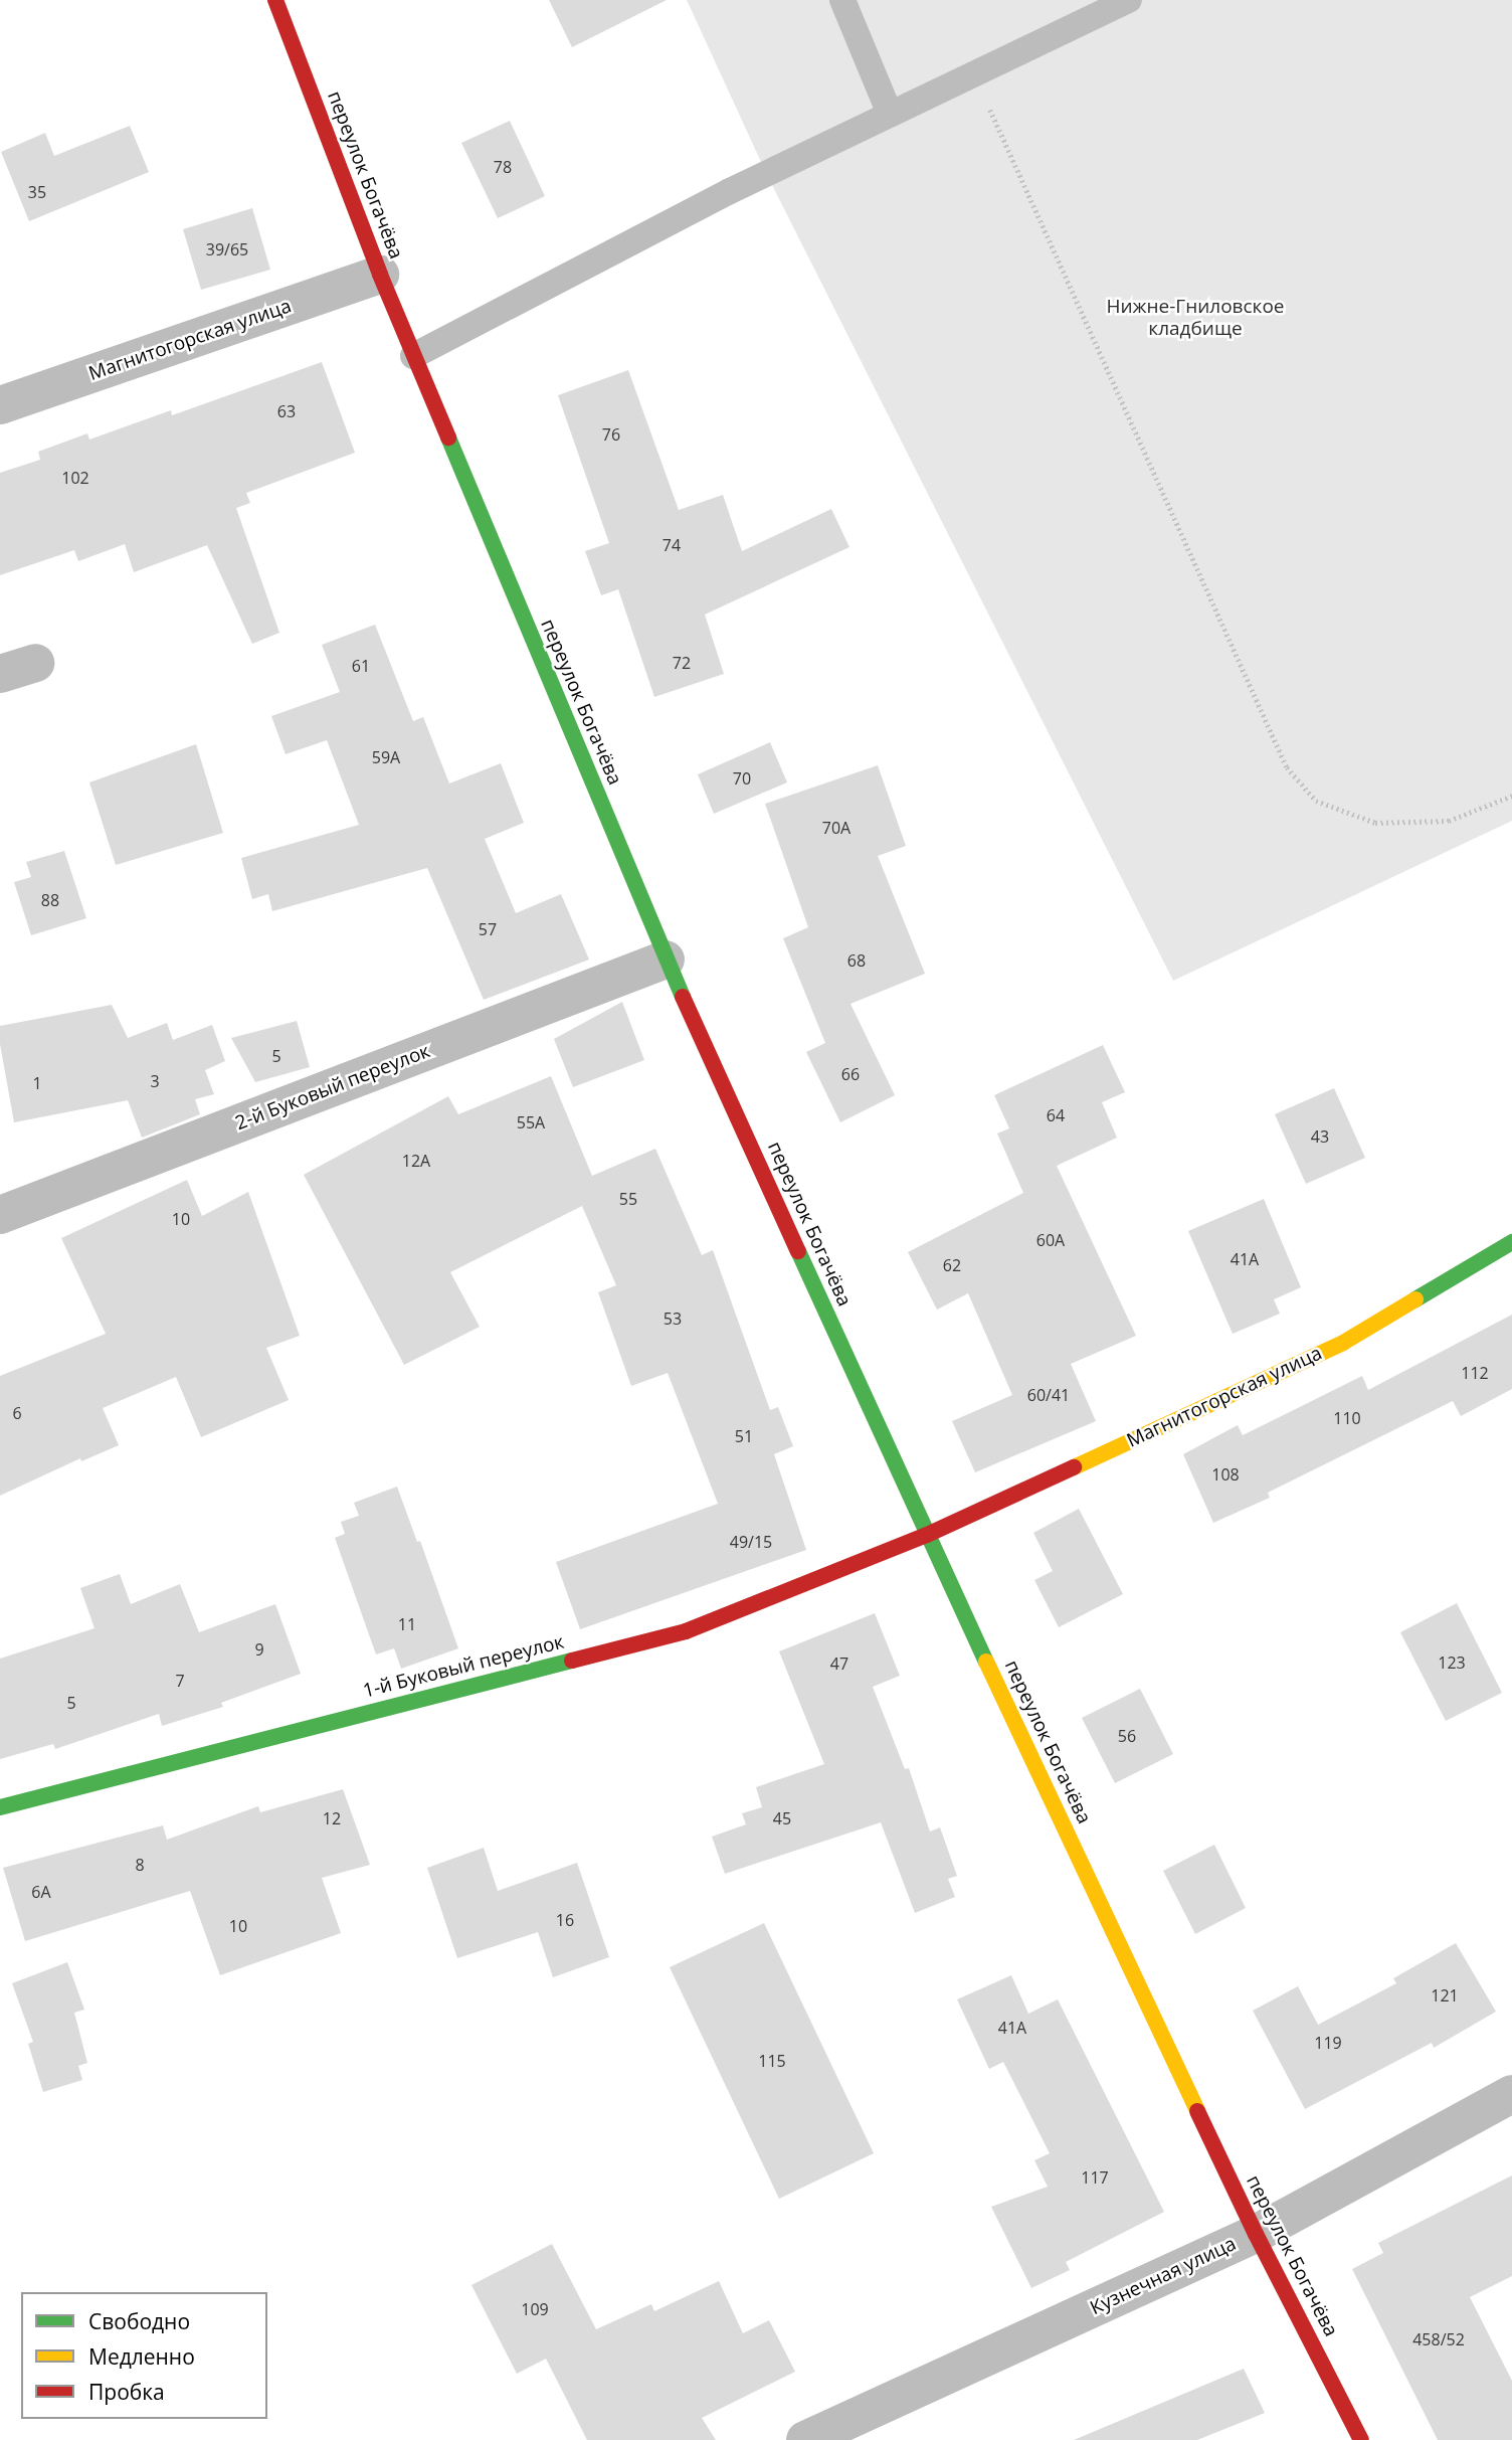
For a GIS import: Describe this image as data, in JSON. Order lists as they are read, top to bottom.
{
  "streets": {
    "street": [
      "переулок Богачёва",
      "Магнитогорская улица",
      "2-й Буковый переулок",
      "1-й Буковый переулок",
      "Кузнечная улица"
    ]
  },
  "crossings": [
    ["переулок Богачёва", "Магнитогорская улица"],
    ["переулок Богачёва", "2-й Буковый переулок"],
    ["переулок Богачёва", "1-й Буковый переулок"],
    ["переулок Богачёва", "Кузнечная улица"],
    ["Магнитогорская улица", "1-й Буковый переулок"]
  ],
  "parks": ["Нижне-Гниловское кладбище"],
  "house_numbers": [
    "78",
    "35",
    "39/65",
    "63",
    "76",
    "102",
    "74",
    "72",
    "61",
    "59А",
    "70",
    "70А",
    "88",
    "57",
    "68",
    "5",
    "66",
    "3",
    "1",
    "64",
    "55А",
    "43",
    "12А",
    "55",
    "10",
    "60А",
    "41А",
    "62",
    "53",
    "112",
    "60/41",
    "6",
    "110",
    "51",
    "108",
    "49/15",
    "11",
    "9",
    "123",
    "47",
    "7",
    "5",
    "56",
    "12",
    "45",
    "8",
    "6А",
    "16",
    "10",
    "121",
    "41А",
    "119",
    "115",
    "117",
    "109",
    "458/52"
  ],
  "legend": ["Свободно", "Медленно", "Пробка"]
}
